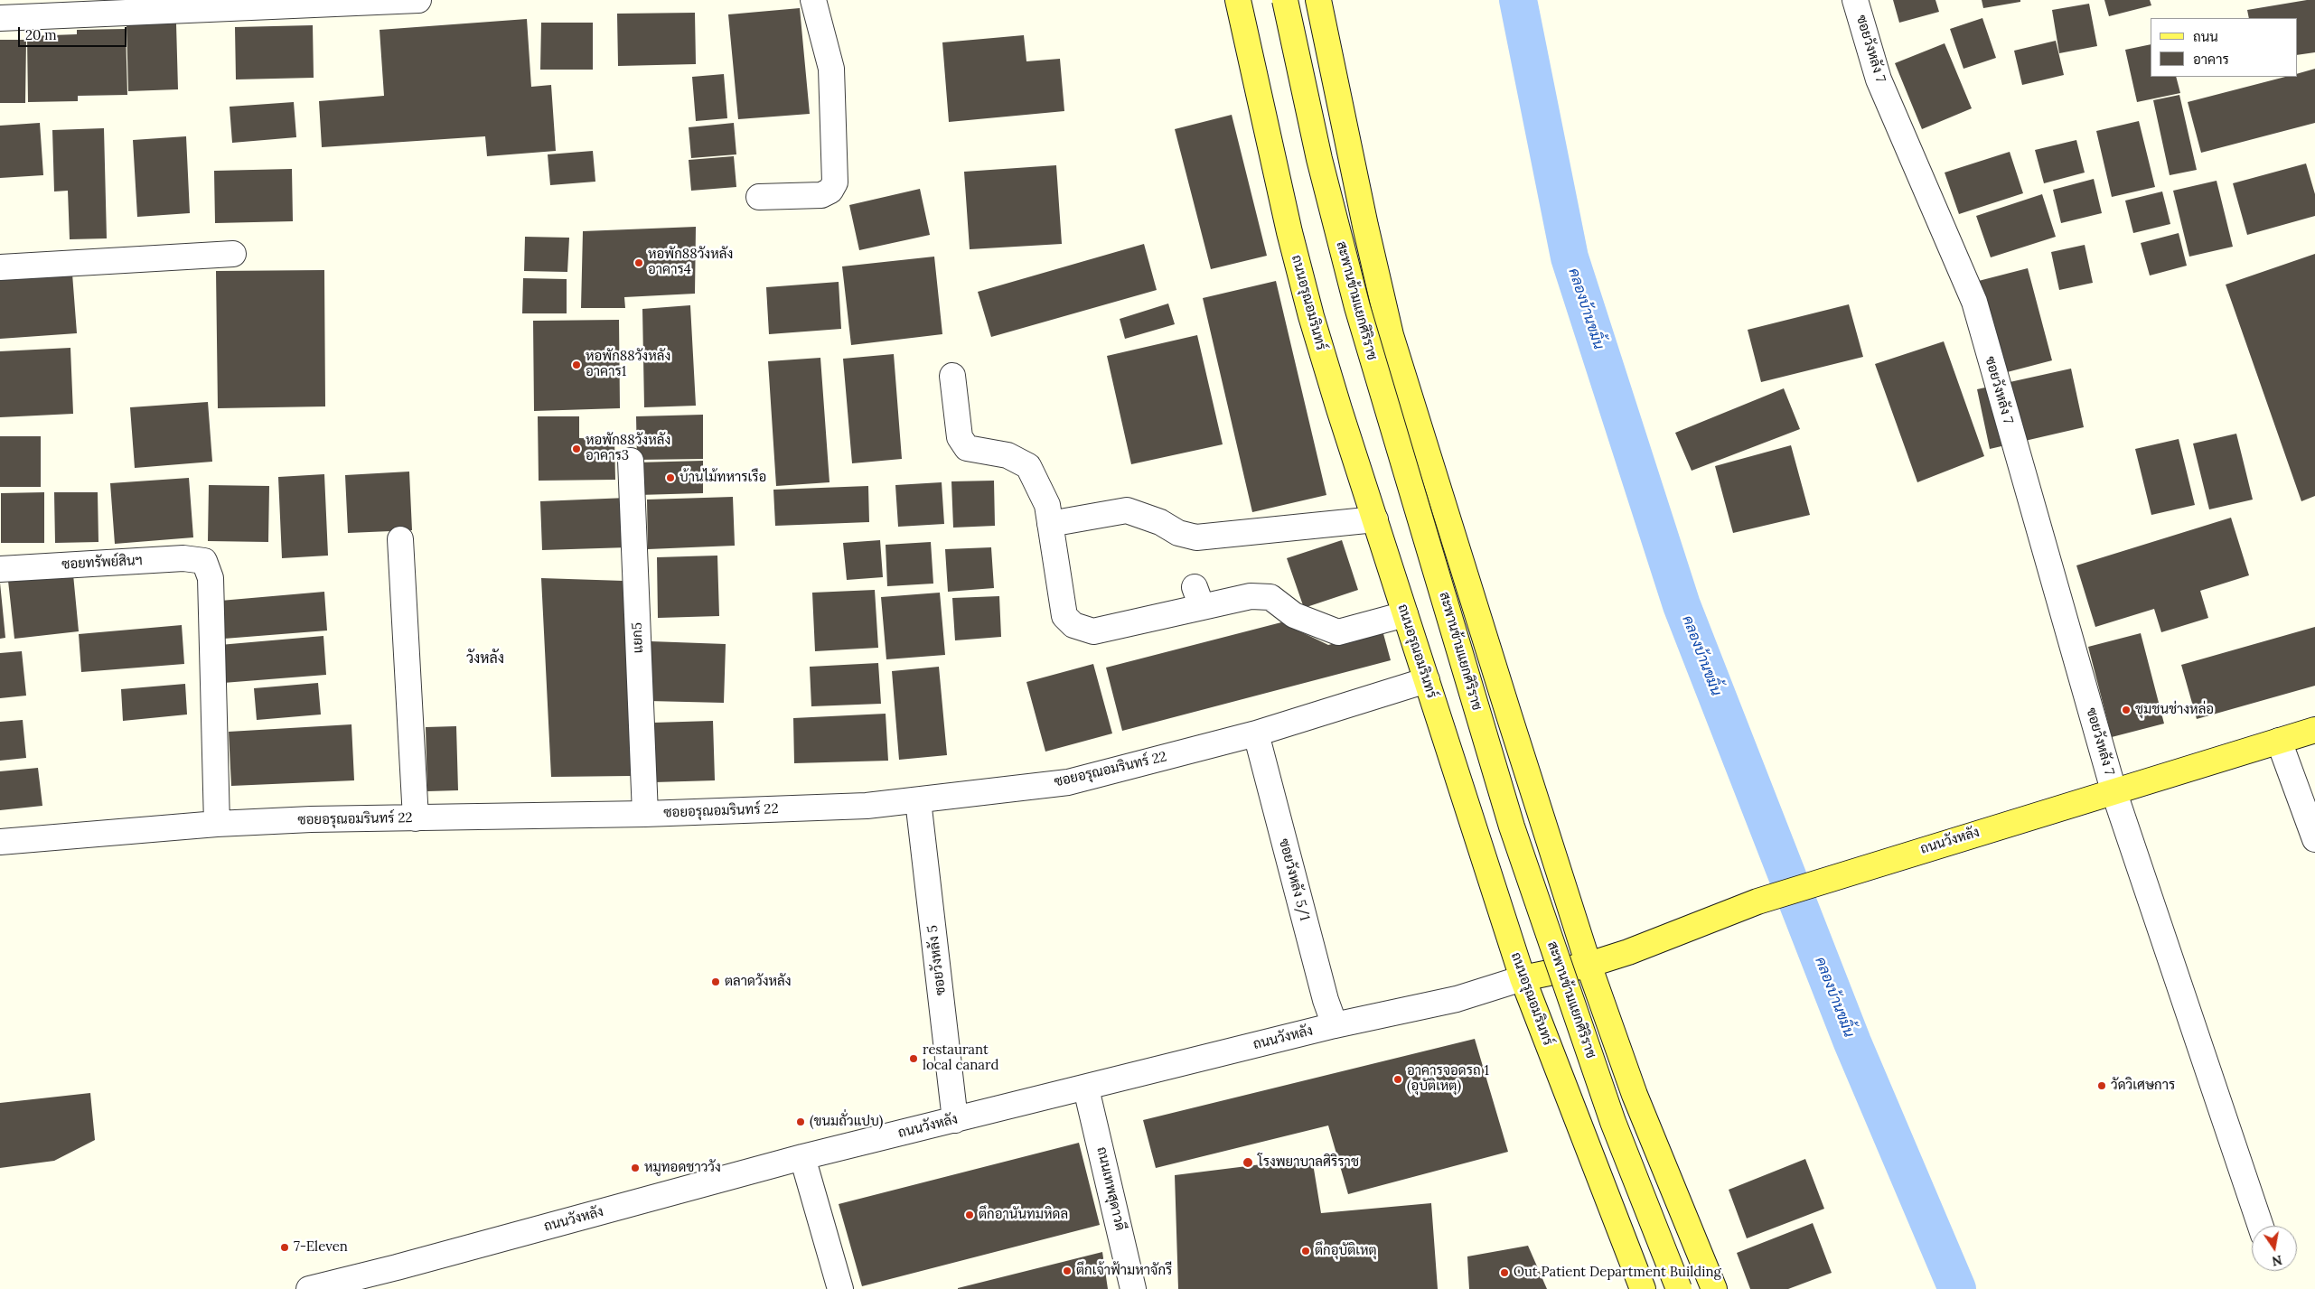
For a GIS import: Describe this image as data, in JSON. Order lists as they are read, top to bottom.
{
  "streets": {
    "main road": ["สะพานข้ามแยกศิริราช", "ถนนอรุณอมรินทร์", "ถนนวังหลัง"],
    "street": [
      "ซอยวังหลัง 7",
      "ซอยทรัพย์สินฯ",
      "แยก5",
      "ซอยอรุณอมรินทร์ 22",
      "ซอยวังหลัง 5/1",
      "ซอยวังหลัง 5",
      "ถนนเทพสุดาวดี"
    ]
  },
  "crossings": [
    ["ซอยวังหลัง 7", "ถนนวังหลัง"],
    ["ถนนอรุณอมรินทร์", "ซอยอรุณอมรินทร์ 22"],
    ["ถนนอรุณอมรินทร์", "ถนนวังหลัง"],
    ["ซอยทรัพย์สินฯ", "ซอยอรุณอมรินทร์ 22"],
    ["แยก5", "ซอยอรุณอมรินทร์ 22"],
    ["ซอยอรุณอมรินทร์ 22", "ซอยวังหลัง 5/1"],
    ["ซอยอรุณอมรินทร์ 22", "ซอยวังหลัง 5"],
    ["ถนนวังหลัง", "ซอยวังหลัง 5/1"],
    ["ถนนวังหลัง", "ซอยวังหลัง 5"],
    ["ถนนวังหลัง", "ถนนเทพสุดาวดี"]
  ],
  "districts": ["วังหลัง"],
  "water": ["คลองบ้านขมิ้น"],
  "places": [
    "หอพัก88วังหลัง อาคาร4",
    "หอพัก88วังหลัง อาคาร1",
    "หอพัก88วังหลัง อาคาร3",
    "บ้านไม้ทหารเรือ",
    "ชุมชนช่างหล่อ",
    "ตลาดวังหลัง",
    "restaurant local canard",
    "อาคารจอดรถ 1 (อุบัติเหตุ)",
    "วัดวิเศษการ",
    "(ขนมถั่วแปบ)",
    "โรงพยาบาลศิริราช",
    "หมูทอดชาววัง",
    "ตึกอานันทมหิดล",
    "7-Eleven",
    "ตึกอุบัติเหตุ",
    "ตึกเจ้าฟ้ามหาจักรี",
    "Out Patient Department Building"
  ],
  "legend": ["ถนน", "อาคาร"],
  "scale_bar": "20 m",
  "north": "bottom"
}
